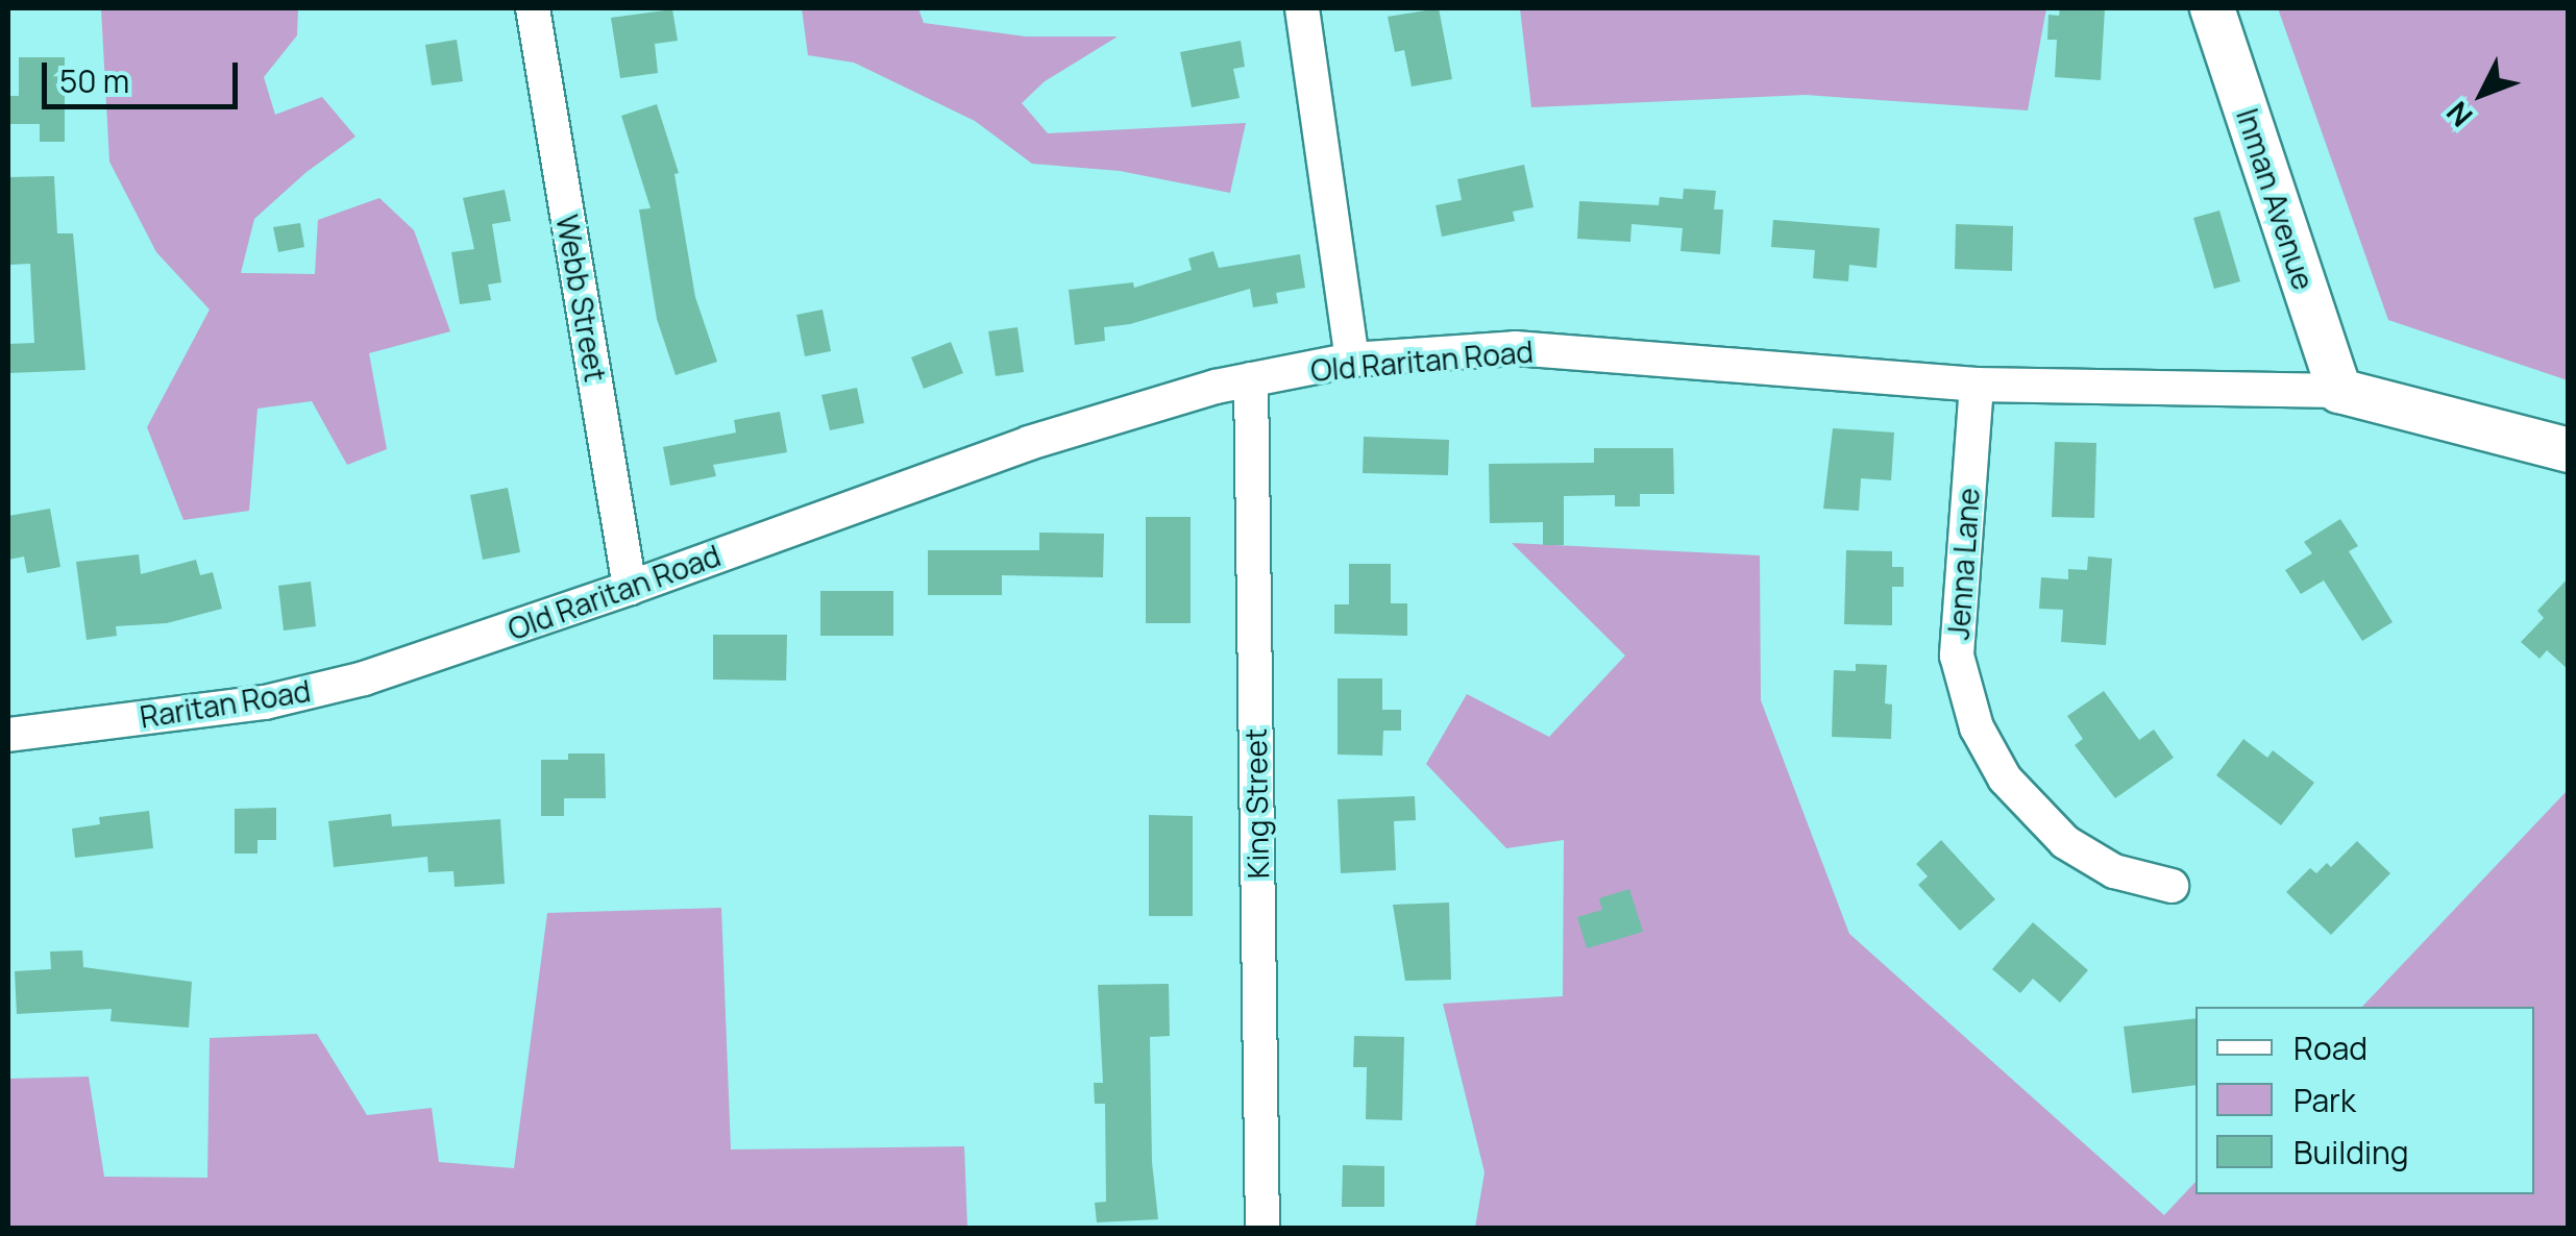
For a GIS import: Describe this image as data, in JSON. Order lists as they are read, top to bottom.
{
  "streets": {
    "main road": ["Inman Avenue", "Old Raritan Road"],
    "street": [
      "Webb Street",
      "Jenna Lane",
      "Raritan Road",
      "King Street"
    ]
  },
  "crossings": [
    ["Inman Avenue", "Old Raritan Road"],
    ["Webb Street", "Old Raritan Road"],
    ["Old Raritan Road", "Jenna Lane"],
    ["Old Raritan Road", "Raritan Road"],
    ["Old Raritan Road", "King Street"]
  ],
  "legend": ["Road", "Park", "Building"],
  "scale_bar": "50 m",
  "north": "bottom left"
}
